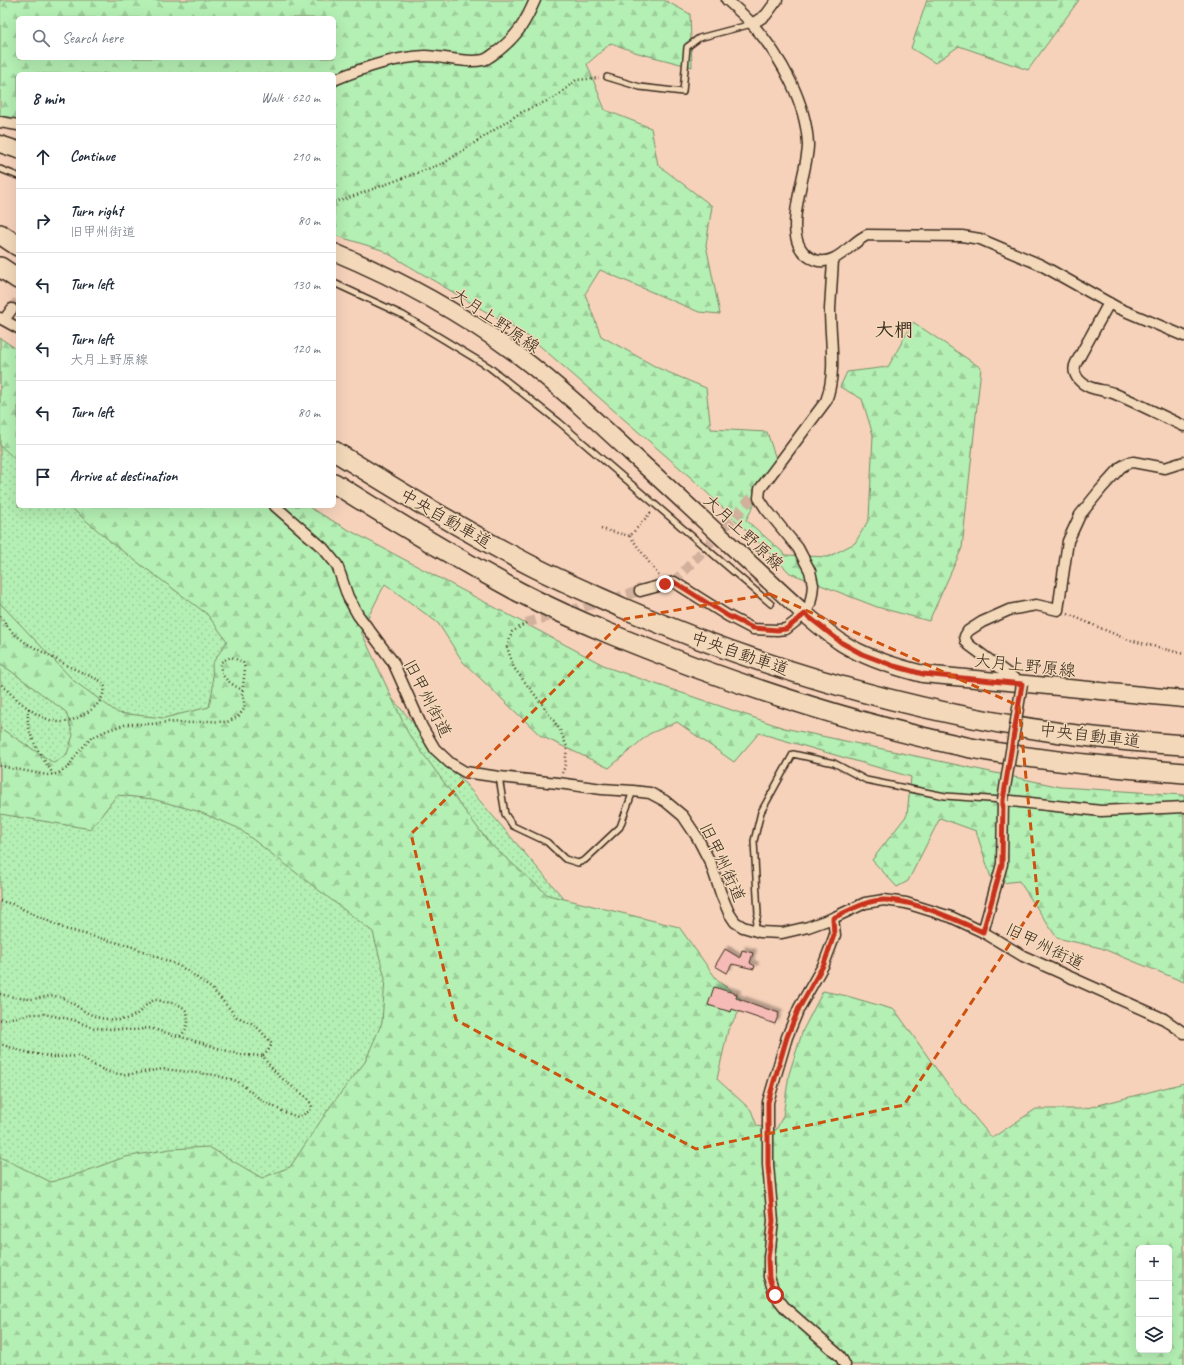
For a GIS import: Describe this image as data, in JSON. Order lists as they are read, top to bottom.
{
  "streets": {
    "highway": ["中央自動車道"],
    "main road": ["大月上野原線"],
    "street": ["旧甲州街道"]
  },
  "districts": ["大椚"],
  "page": {
    "search": "Search here",
    "heading": ["8 min", "Walk · 620 m"],
    "list": [
      ["Continue", "210 m"],
      ["Turn right", "旧甲州街道", "80 m"],
      ["Turn left", "130 m"],
      ["Turn left", "大月上野原線", "120 m"],
      ["Turn left", "80 m"],
      "Arrive at destination"
    ],
    "map_buttons": ["+", "−"]
  }
}
